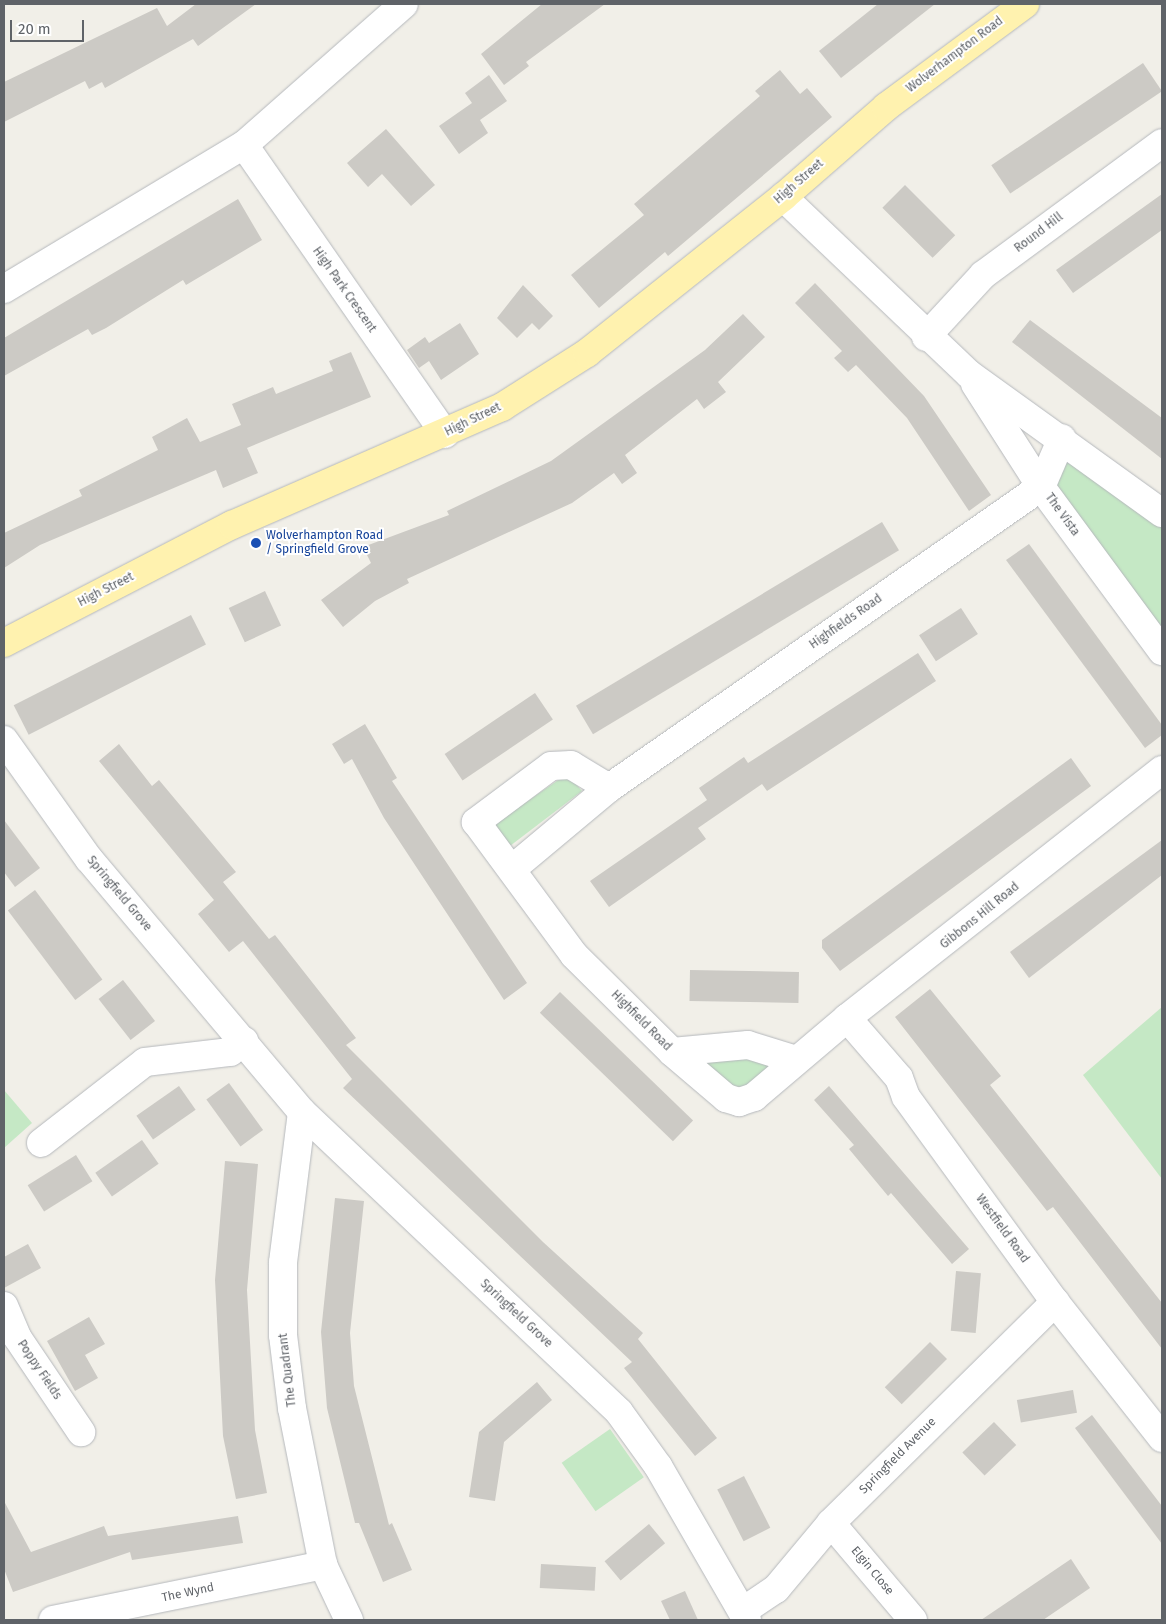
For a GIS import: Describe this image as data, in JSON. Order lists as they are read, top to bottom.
{
  "streets": {
    "main road": ["Wolverhampton Road", "High Street"],
    "street": [
      "Round Hill",
      "High Park Crescent",
      "The Vista",
      "Highfields Road",
      "Springfield Grove",
      "Gibbons Hill Road",
      "Highfield Road",
      "Westfield Road",
      "Poppy Fields",
      "The Quadrant",
      "Springfield Avenue",
      "Elgin Close",
      "The Wynd"
    ]
  },
  "crossings": [
    ["Wolverhampton Road", "High Street"],
    ["High Street", "High Park Crescent"],
    ["High Street", "The Vista"],
    ["Round Hill", "The Vista"],
    ["The Vista", "Highfields Road"],
    ["Highfields Road", "Highfield Road"],
    ["Springfield Grove", "The Quadrant"],
    ["Springfield Grove", "Springfield Avenue"],
    ["Gibbons Hill Road", "Highfield Road"],
    ["Gibbons Hill Road", "Westfield Road"],
    ["Westfield Road", "Springfield Avenue"],
    ["The Quadrant", "The Wynd"],
    ["Springfield Avenue", "Elgin Close"]
  ],
  "places": ["Wolverhampton Road / Springfield Grove"],
  "scale_bar": "20 m"
}
